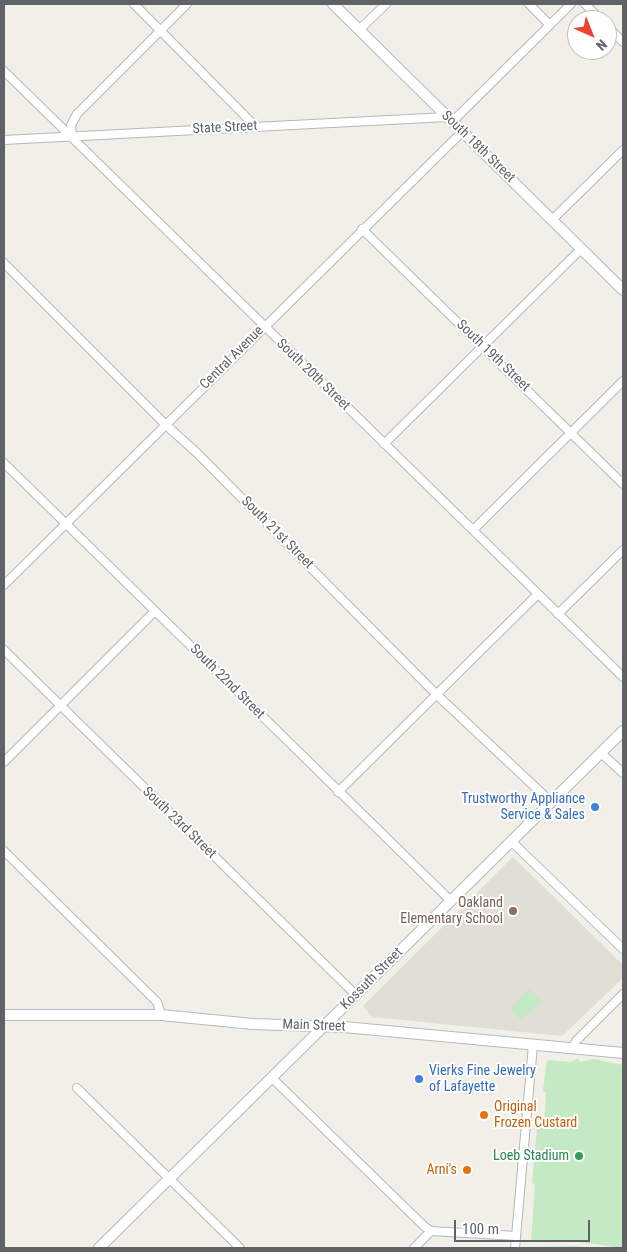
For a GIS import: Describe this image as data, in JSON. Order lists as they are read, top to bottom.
{
  "streets": {
    "main road": ["South 18th Street", "Kossuth Street", "Main Street"],
    "street": [
      "State Street",
      "South 19th Street",
      "Central Avenue",
      "South 20th Street",
      "South 21st Street",
      "South 22nd Street",
      "South 23rd Street"
    ]
  },
  "crossings": [
    ["State Street", "South 18th Street"],
    ["State Street", "South 20th Street"],
    ["South 18th Street", "Central Avenue"],
    ["South 19th Street", "Central Avenue"],
    ["Central Avenue", "South 20th Street"],
    ["Central Avenue", "South 21st Street"],
    ["Central Avenue", "South 22nd Street"],
    ["South 21st Street", "Kossuth Street"],
    ["South 22nd Street", "Kossuth Street"],
    ["South 23rd Street", "Kossuth Street"],
    ["Kossuth Street", "Main Street"]
  ],
  "places": [
    "Trustworthy Appliance Service & Sales",
    "Oakland Elementary School",
    "Vierks Fine Jewelry of Lafayette",
    "Original Frozen Custard",
    "Loeb Stadium",
    "Arni's"
  ],
  "scale_bar": "100 m",
  "north": "bottom right"
}
